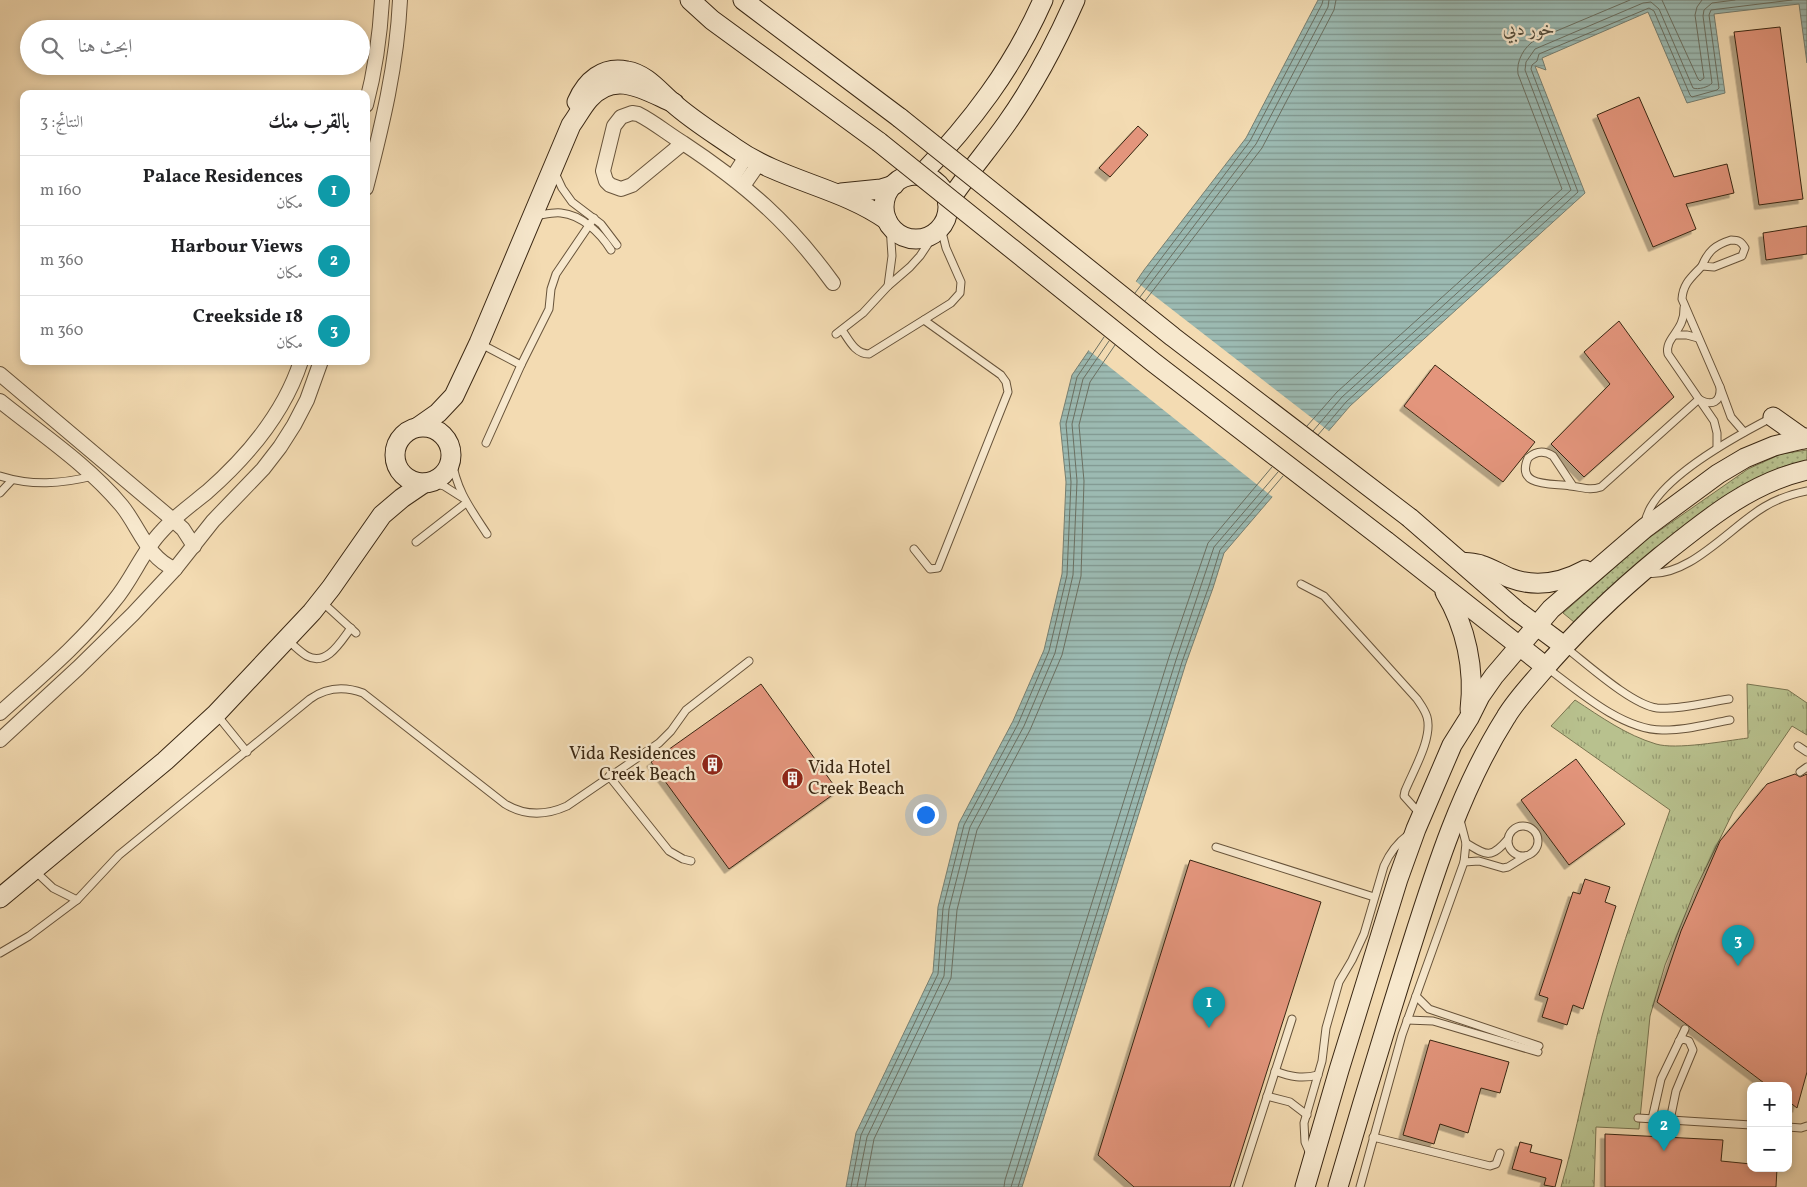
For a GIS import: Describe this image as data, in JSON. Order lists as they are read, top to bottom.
{
  "water": ["خور دبي"],
  "places": {
    "building": ["Vida Residences Creek Beach", "Vida Hotel Creek Beach"]
  },
  "page": {
    "search": "ابحث هنا",
    "heading": ["بالقرب منك", "النتائج: 3"],
    "list": [
      {
        "mark": "1",
        "name": "Palace Residences",
        "note": "مكان",
        "value": "160 m"
      },
      {
        "mark": "2",
        "name": "Harbour Views",
        "note": "مكان",
        "value": "360 m"
      },
      {
        "mark": "3",
        "name": "Creekside 18",
        "note": "مكان",
        "value": "360 m"
      }
    ],
    "pins": ["3", "1", "2"],
    "map_buttons": ["+", "−"]
  }
}
